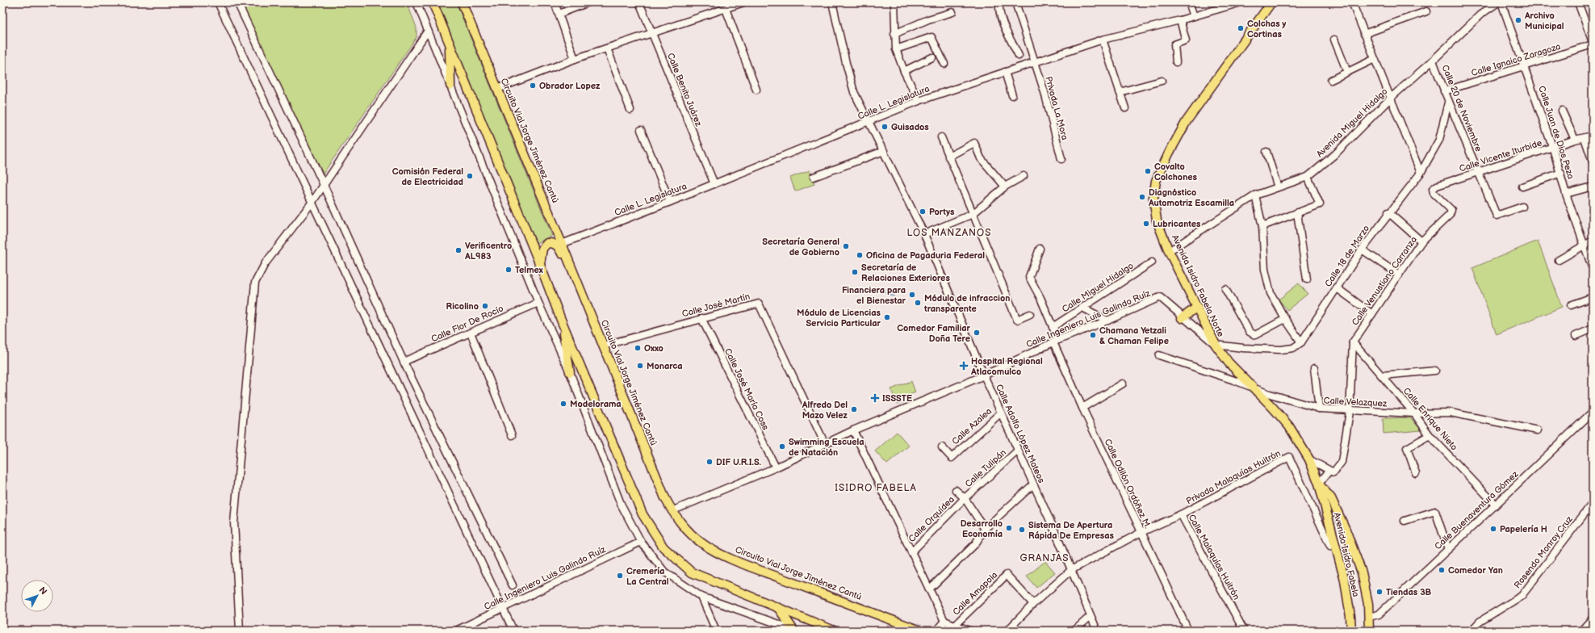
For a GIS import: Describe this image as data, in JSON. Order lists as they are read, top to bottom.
{
  "streets": {
    "main road": ["Circuito Vial Jorge Jiménez Cantú", "Avenida Isidro Fabela Norte", "Avenida Isidro Fabela"],
    "street": [
      "Calle Ignaico Zaragoza",
      "Calle Benito Juárez",
      "Calle L. Legislatura",
      "Privada La Mora",
      "Calle 20 de Noviembre",
      "Avenida Miguel Hidalgo",
      "Calle Juan de Dios Peza",
      "Calle Vicente Iturbide",
      "Calle 18 de Marzo",
      "Calle Venustiano Carranza",
      "Calle Miguel Hidalgo",
      "Calle José Martín",
      "Calle Ingeniero Luis Galindo Ruíz",
      "Calle Flor De Rocío",
      "Calle José María Coss",
      "Calle Velazquez",
      "Calle Enrique Nieto",
      "Calle Azalea",
      "Calle Adolfo López Mateos",
      "Calle Tulipán",
      "Privada Malaquías Huitrón",
      "Calle Odilón Ordóñez M.",
      "Calle Buenaventura Gómez",
      "Calle Orquídea",
      "Rosendo Monroy Cruz",
      "Calle Malaquías Huitrón",
      "Calle Amapola"
    ]
  },
  "crossings": [
    ["Calle Ignaico Zaragoza", "Calle 20 de Noviembre"],
    ["Calle Ignaico Zaragoza", "Calle Juan de Dios Peza"],
    ["Calle Benito Juárez", "Calle L. Legislatura"],
    ["Calle L. Legislatura", "Privada La Mora"],
    ["Calle L. Legislatura", "Circuito Vial Jorge Jiménez Cantú"],
    ["Calle L. Legislatura", "Calle Adolfo López Mateos"],
    ["Calle 20 de Noviembre", "Avenida Miguel Hidalgo"],
    ["Calle 20 de Noviembre", "Calle Vicente Iturbide"],
    ["Calle 20 de Noviembre", "Calle 18 de Marzo"],
    ["Avenida Miguel Hidalgo", "Avenida Isidro Fabela Norte"],
    ["Calle Juan de Dios Peza", "Calle Vicente Iturbide"],
    ["Circuito Vial Jorge Jiménez Cantú", "Calle José Martín"],
    ["Circuito Vial Jorge Jiménez Cantú", "Calle Ingeniero Luis Galindo Ruíz"],
    ["Calle Vicente Iturbide", "Calle Venustiano Carranza"],
    ["Calle 18 de Marzo", "Avenida Isidro Fabela Norte"],
    ["Calle 18 de Marzo", "Calle Ingeniero Luis Galindo Ruíz"],
    ["Calle Venustiano Carranza", "Calle Enrique Nieto"],
    ["Avenida Isidro Fabela Norte", "Calle Ingeniero Luis Galindo Ruíz"],
    ["Avenida Isidro Fabela Norte", "Calle Velazquez"],
    ["Avenida Isidro Fabela Norte", "Avenida Isidro Fabela"],
    ["Calle Miguel Hidalgo", "Calle Odilón Ordóñez M."],
    ["Calle José Martín", "Calle Ingeniero Luis Galindo Ruíz"],
    ["Calle José Martín", "Calle José María Coss"],
    ["Calle Ingeniero Luis Galindo Ruíz", "Calle José María Coss"],
    ["Calle Ingeniero Luis Galindo Ruíz", "Calle Adolfo López Mateos"],
    ["Calle Ingeniero Luis Galindo Ruíz", "Calle Odilón Ordóñez M."],
    ["Calle Velazquez", "Calle Enrique Nieto"],
    ["Calle Velazquez", "Avenida Isidro Fabela"],
    ["Calle Enrique Nieto", "Calle Buenaventura Gómez"],
    ["Calle Azalea", "Calle Adolfo López Mateos"],
    ["Calle Adolfo López Mateos", "Calle Tulipán"],
    ["Calle Adolfo López Mateos", "Calle Malaquías Huitrón"],
    ["Calle Tulipán", "Calle Orquídea"],
    ["Privada Malaquías Huitrón", "Avenida Isidro Fabela"],
    ["Privada Malaquías Huitrón", "Calle Malaquías Huitrón"],
    ["Calle Odilón Ordóñez M.", "Calle Malaquías Huitrón"],
    ["Calle Buenaventura Gómez", "Avenida Isidro Fabela"],
    ["Calle Malaquías Huitrón", "Calle Amapola"]
  ],
  "districts": ["LOS MANZANOS", "ISIDRO FABELA", "GRANJAS"],
  "places": {
    "other": [
      "Archivo Municipal",
      "Colchas y Cortinas",
      "Obrador Lopez",
      "Guisados",
      "Covalto Colchones",
      "Comisión Federal de Electricidad",
      "Diagnóstico Automotriz Escamilla",
      "Portys",
      "Lubricantes",
      "Secretaría General de Gobierno",
      "Verificentro AL983",
      "Oficina de Pagaduria Federal",
      "Telmex",
      "Secretaría de Relaciones Exteriores",
      "Financiera para el Bienestar",
      "Módulo de infraccion transparente",
      "Ricolino",
      "Módulo de Licencias Servicio Particular",
      "Comedor Familiar Doña Tere",
      "Chamana Yetzali & Chaman Felipe",
      "Oxxo",
      "Monarca",
      "Modelorama",
      "Alfredo Del Mazo Velez",
      "Swimming Escuela de Natación",
      "DIF U.R.I.S.",
      "Desarrollo Economía",
      "Papelería H",
      "Sistema De Apertura Rápida De Empresas",
      "Comedor Yan",
      "Cremería La Central",
      "Tiendas 3B"
    ],
    "health": ["Hospital Regional Atlacomulco", "ISSSTE"]
  },
  "north": "top right"
}
